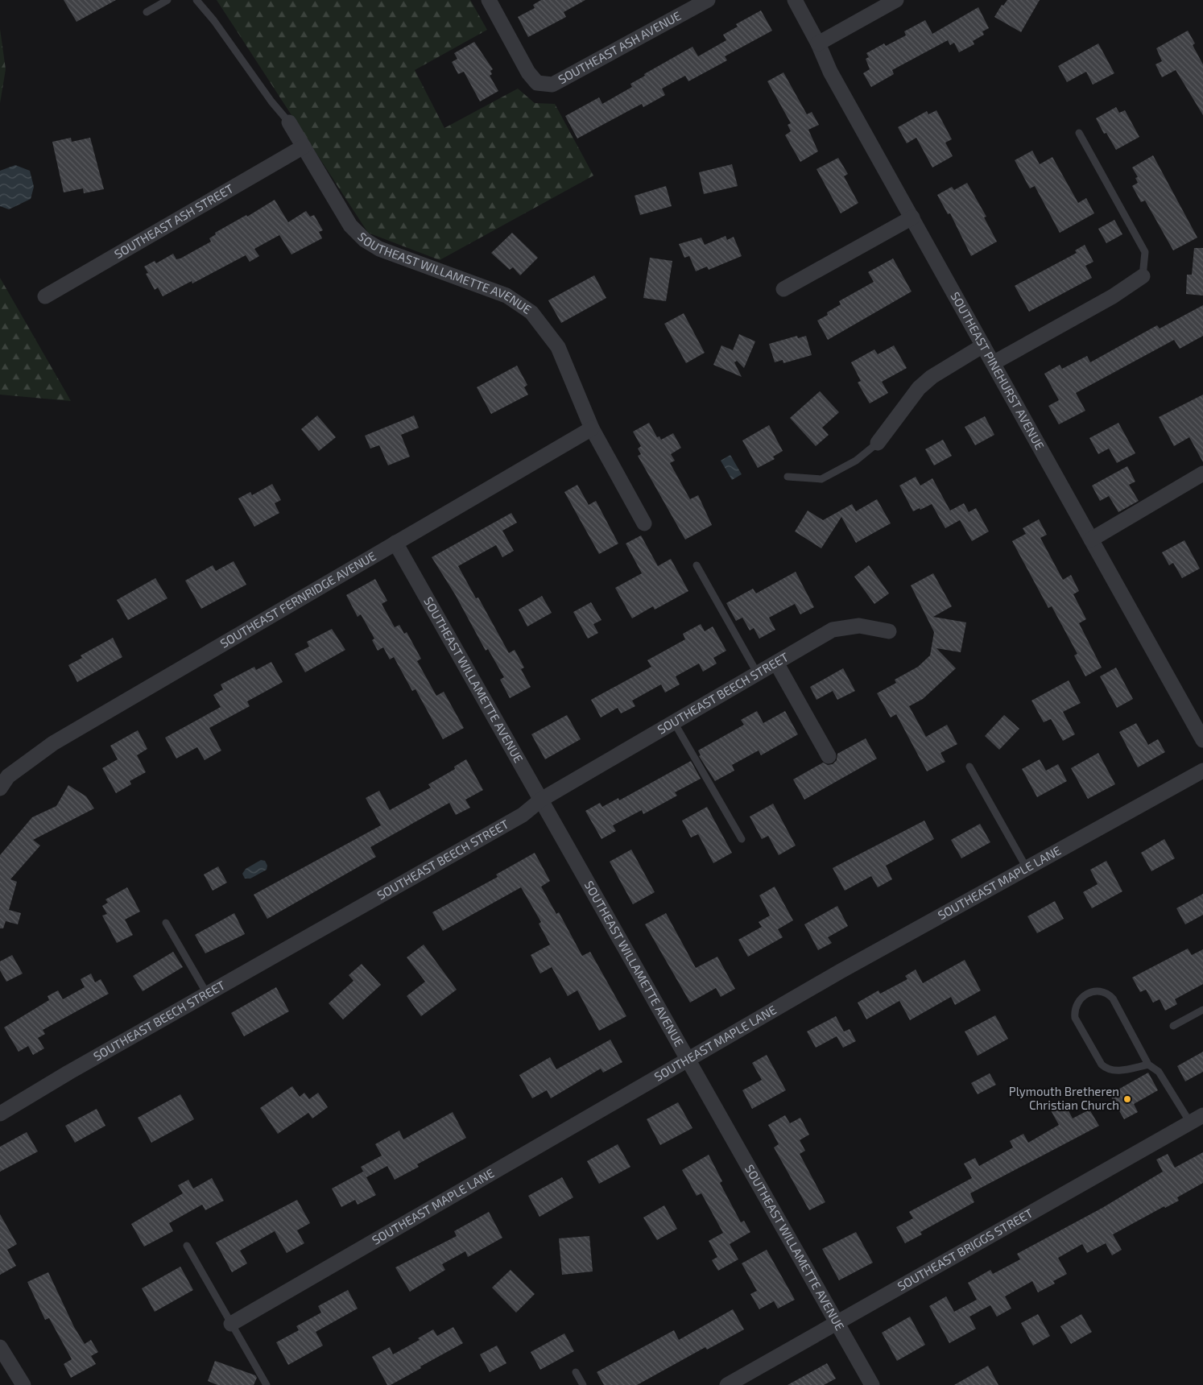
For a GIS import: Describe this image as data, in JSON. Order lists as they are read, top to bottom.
{
  "streets": {
    "street": [
      "SOUTHEAST ASH AVENUE",
      "SOUTHEAST ASH STREET",
      "SOUTHEAST WILLAMETTE AVENUE",
      "SOUTHEAST PINEHURST AVENUE",
      "SOUTHEAST FERNRIDGE AVENUE",
      "SOUTHEAST BEECH STREET",
      "SOUTHEAST MAPLE LANE",
      "SOUTHEAST BRIGGS STREET"
    ]
  },
  "crossings": [
    ["SOUTHEAST ASH STREET", "SOUTHEAST WILLAMETTE AVENUE"],
    ["SOUTHEAST WILLAMETTE AVENUE", "SOUTHEAST FERNRIDGE AVENUE"],
    ["SOUTHEAST WILLAMETTE AVENUE", "SOUTHEAST BEECH STREET"],
    ["SOUTHEAST WILLAMETTE AVENUE", "SOUTHEAST MAPLE LANE"],
    ["SOUTHEAST WILLAMETTE AVENUE", "SOUTHEAST BRIGGS STREET"]
  ],
  "places": ["Plymouth Bretheren Christian Church"]
}
